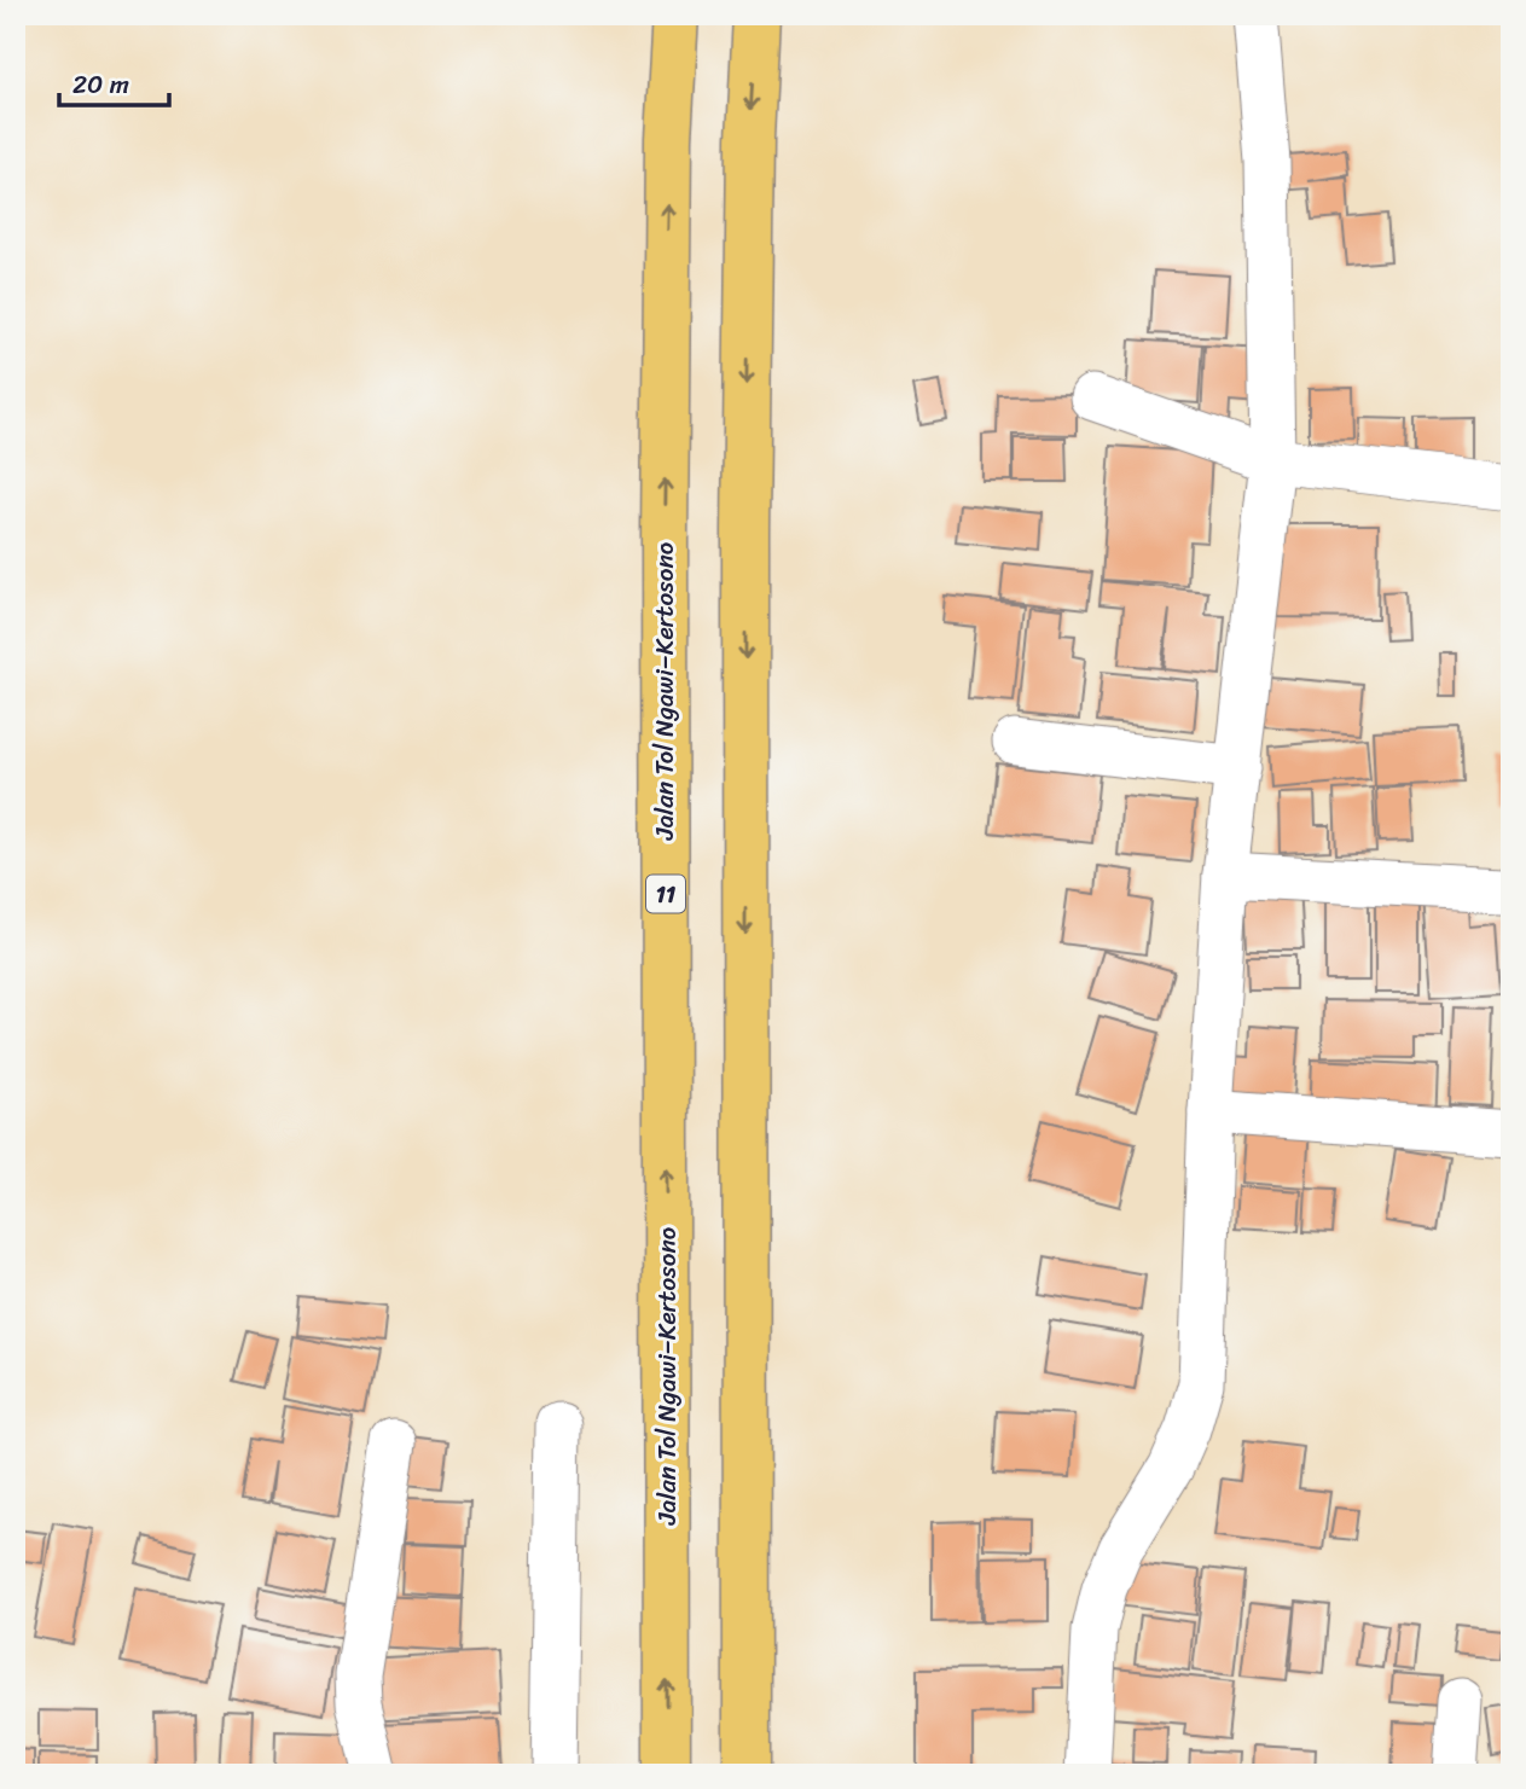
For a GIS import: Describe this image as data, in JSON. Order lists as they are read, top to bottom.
{
  "streets": {
    "highway": ["Jalan Tol Ngawi–Kertosono", "11"]
  },
  "scale_bar": "20 m"
}
